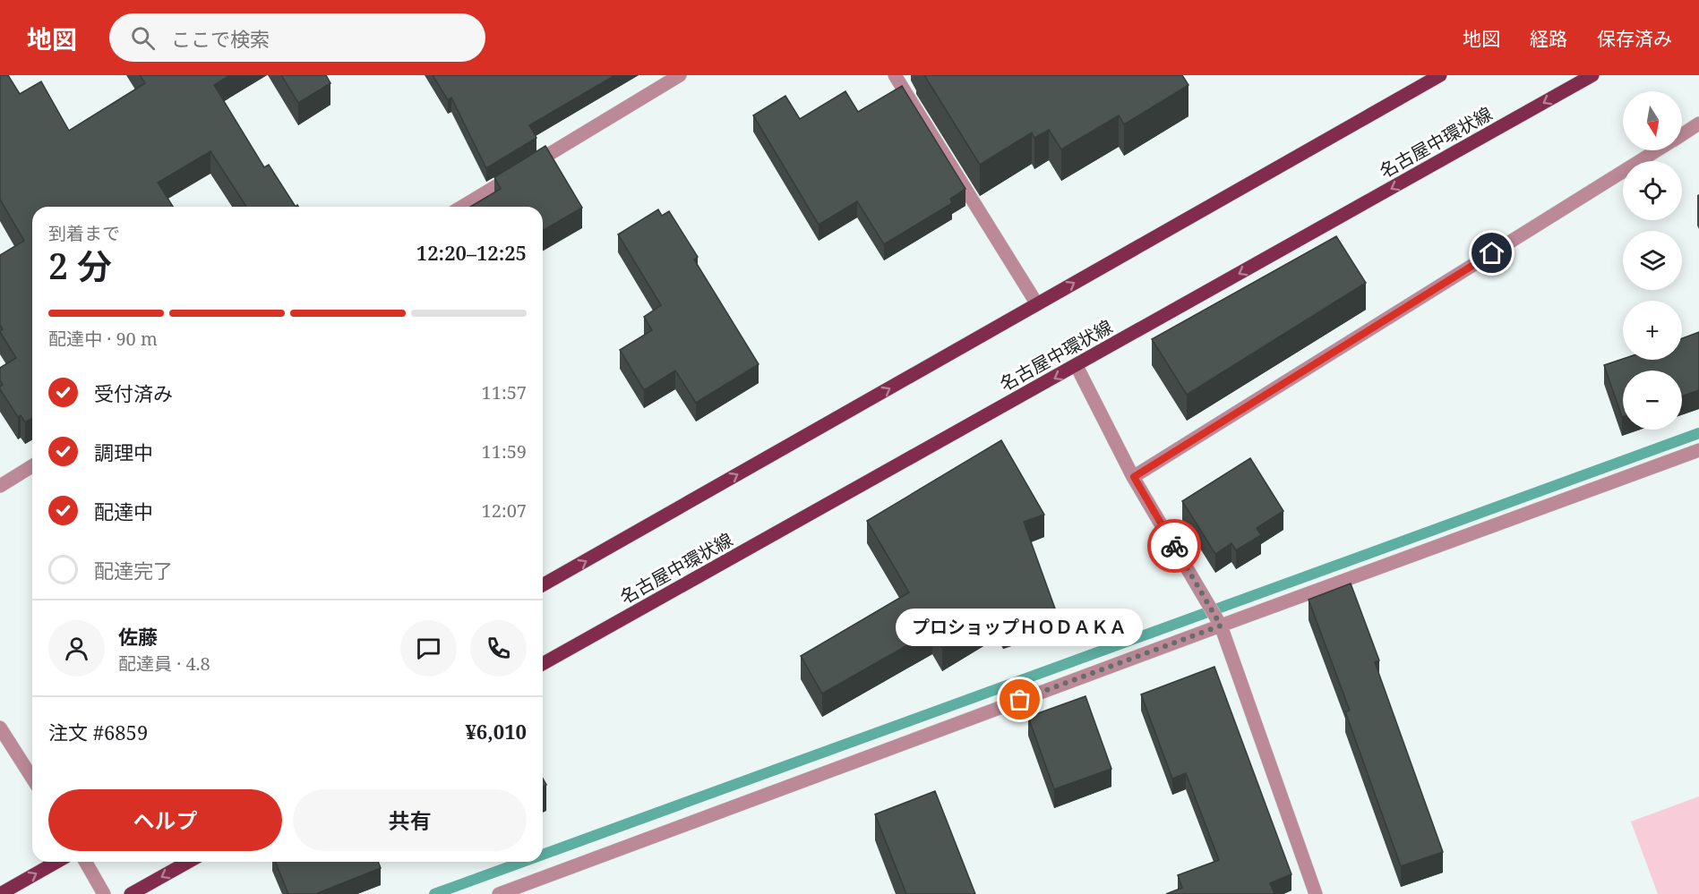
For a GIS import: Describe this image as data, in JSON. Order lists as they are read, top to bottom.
{
  "streets": {
    "main road": ["名古屋中環状線"]
  },
  "places": ["プロショップＨＯＤＡＫＡ"],
  "north": "bottom",
  "page": {
    "header": "地図",
    "search": "ここで検索",
    "nav": ["地図", "経路", "保存済み"],
    "map_buttons": ["+", "−"],
    "heading": ["2 分", "到着まで", "12:20–12:25"],
    "panel": [
      "佐藤",
      "配達員 · 4.8",
      "注文 #6859",
      "¥6,010"
    ],
    "bar": "配達中 · 90 m",
    "list": [
      ["受付済み", "11:57"],
      ["調理中", "11:59"],
      ["配達中", "12:07"],
      "配達完了"
    ],
    "bubble": "プロショップＨＯＤＡＫＡ",
    "buttons": ["ヘルプ", "共有"]
  }
}
